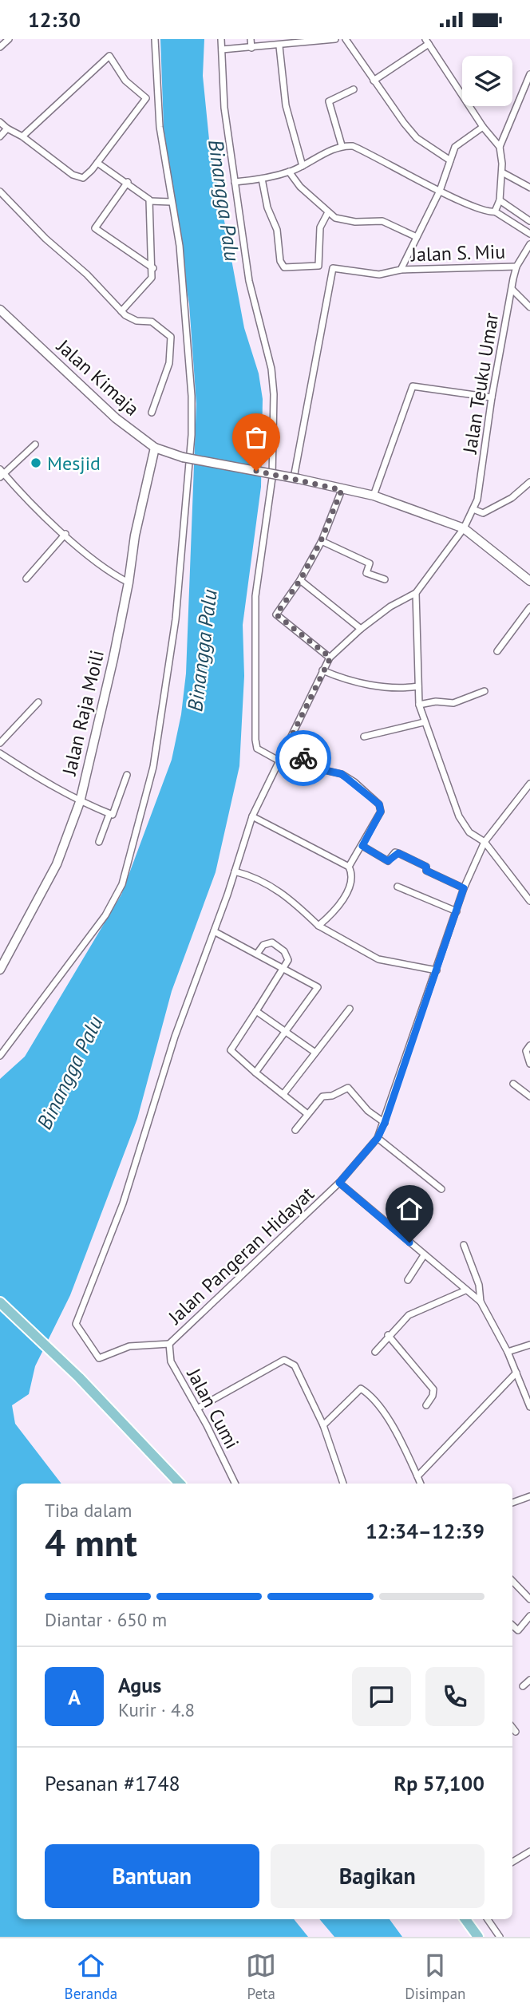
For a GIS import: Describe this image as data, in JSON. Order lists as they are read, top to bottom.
{
  "streets": {
    "street": [
      "Jalan S. Miu",
      "Jalan Kimaja",
      "Jalan Teuku Umar",
      "Jalan Raja Moili",
      "Jalan Pangeran Hidayat",
      "Jalan Cumi"
    ]
  },
  "crossings": [
    ["Jalan S. Miu", "Jalan Teuku Umar"],
    ["Jalan Kimaja", "Jalan Teuku Umar"],
    ["Jalan Kimaja", "Jalan Raja Moili"],
    ["Jalan Pangeran Hidayat", "Jalan Cumi"]
  ],
  "water": ["Binangga Palu"],
  "places": ["Mesjid"],
  "page": {
    "status": "12:30",
    "heading": ["4 mnt", "Tiba dalam", "12:34–12:39"],
    "panel": [
      "Agus",
      "Kurir · 4.8",
      "Pesanan #1748",
      "Rp 57,100"
    ],
    "bar": "Diantar · 650 m",
    "round": "A",
    "buttons": ["Bantuan", "Bagikan"],
    "tabs": ["Beranda", "Peta", "Disimpan"]
  }
}
